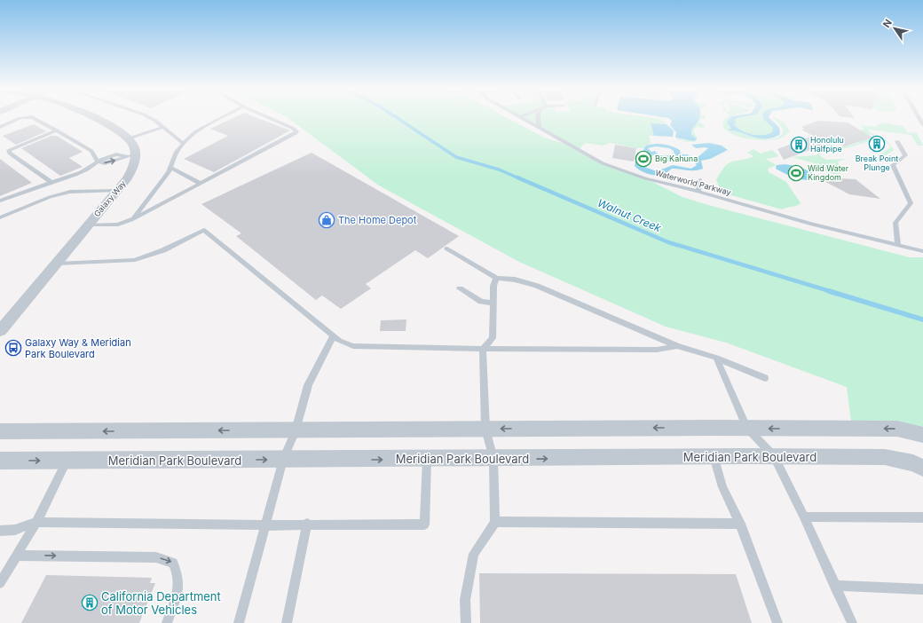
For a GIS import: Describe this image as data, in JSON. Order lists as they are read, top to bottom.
{
  "streets": {
    "street": ["Galaxy Way", "Meridian Park Boulevard"],
    "lane": ["Waterworld Parkway"]
  },
  "water": ["Walnut Creek"],
  "places": {
    "building": ["Break Point Plunge", "Honolulu Halfpipe", "California Department of Motor Vehicles"],
    "sports": ["Big Kahuna", "Wild Water Kingdom"],
    "shop": ["The Home Depot"],
    "bus stop": ["Galaxy Way & Meridian Park Boulevard"]
  },
  "north": "top left"
}
